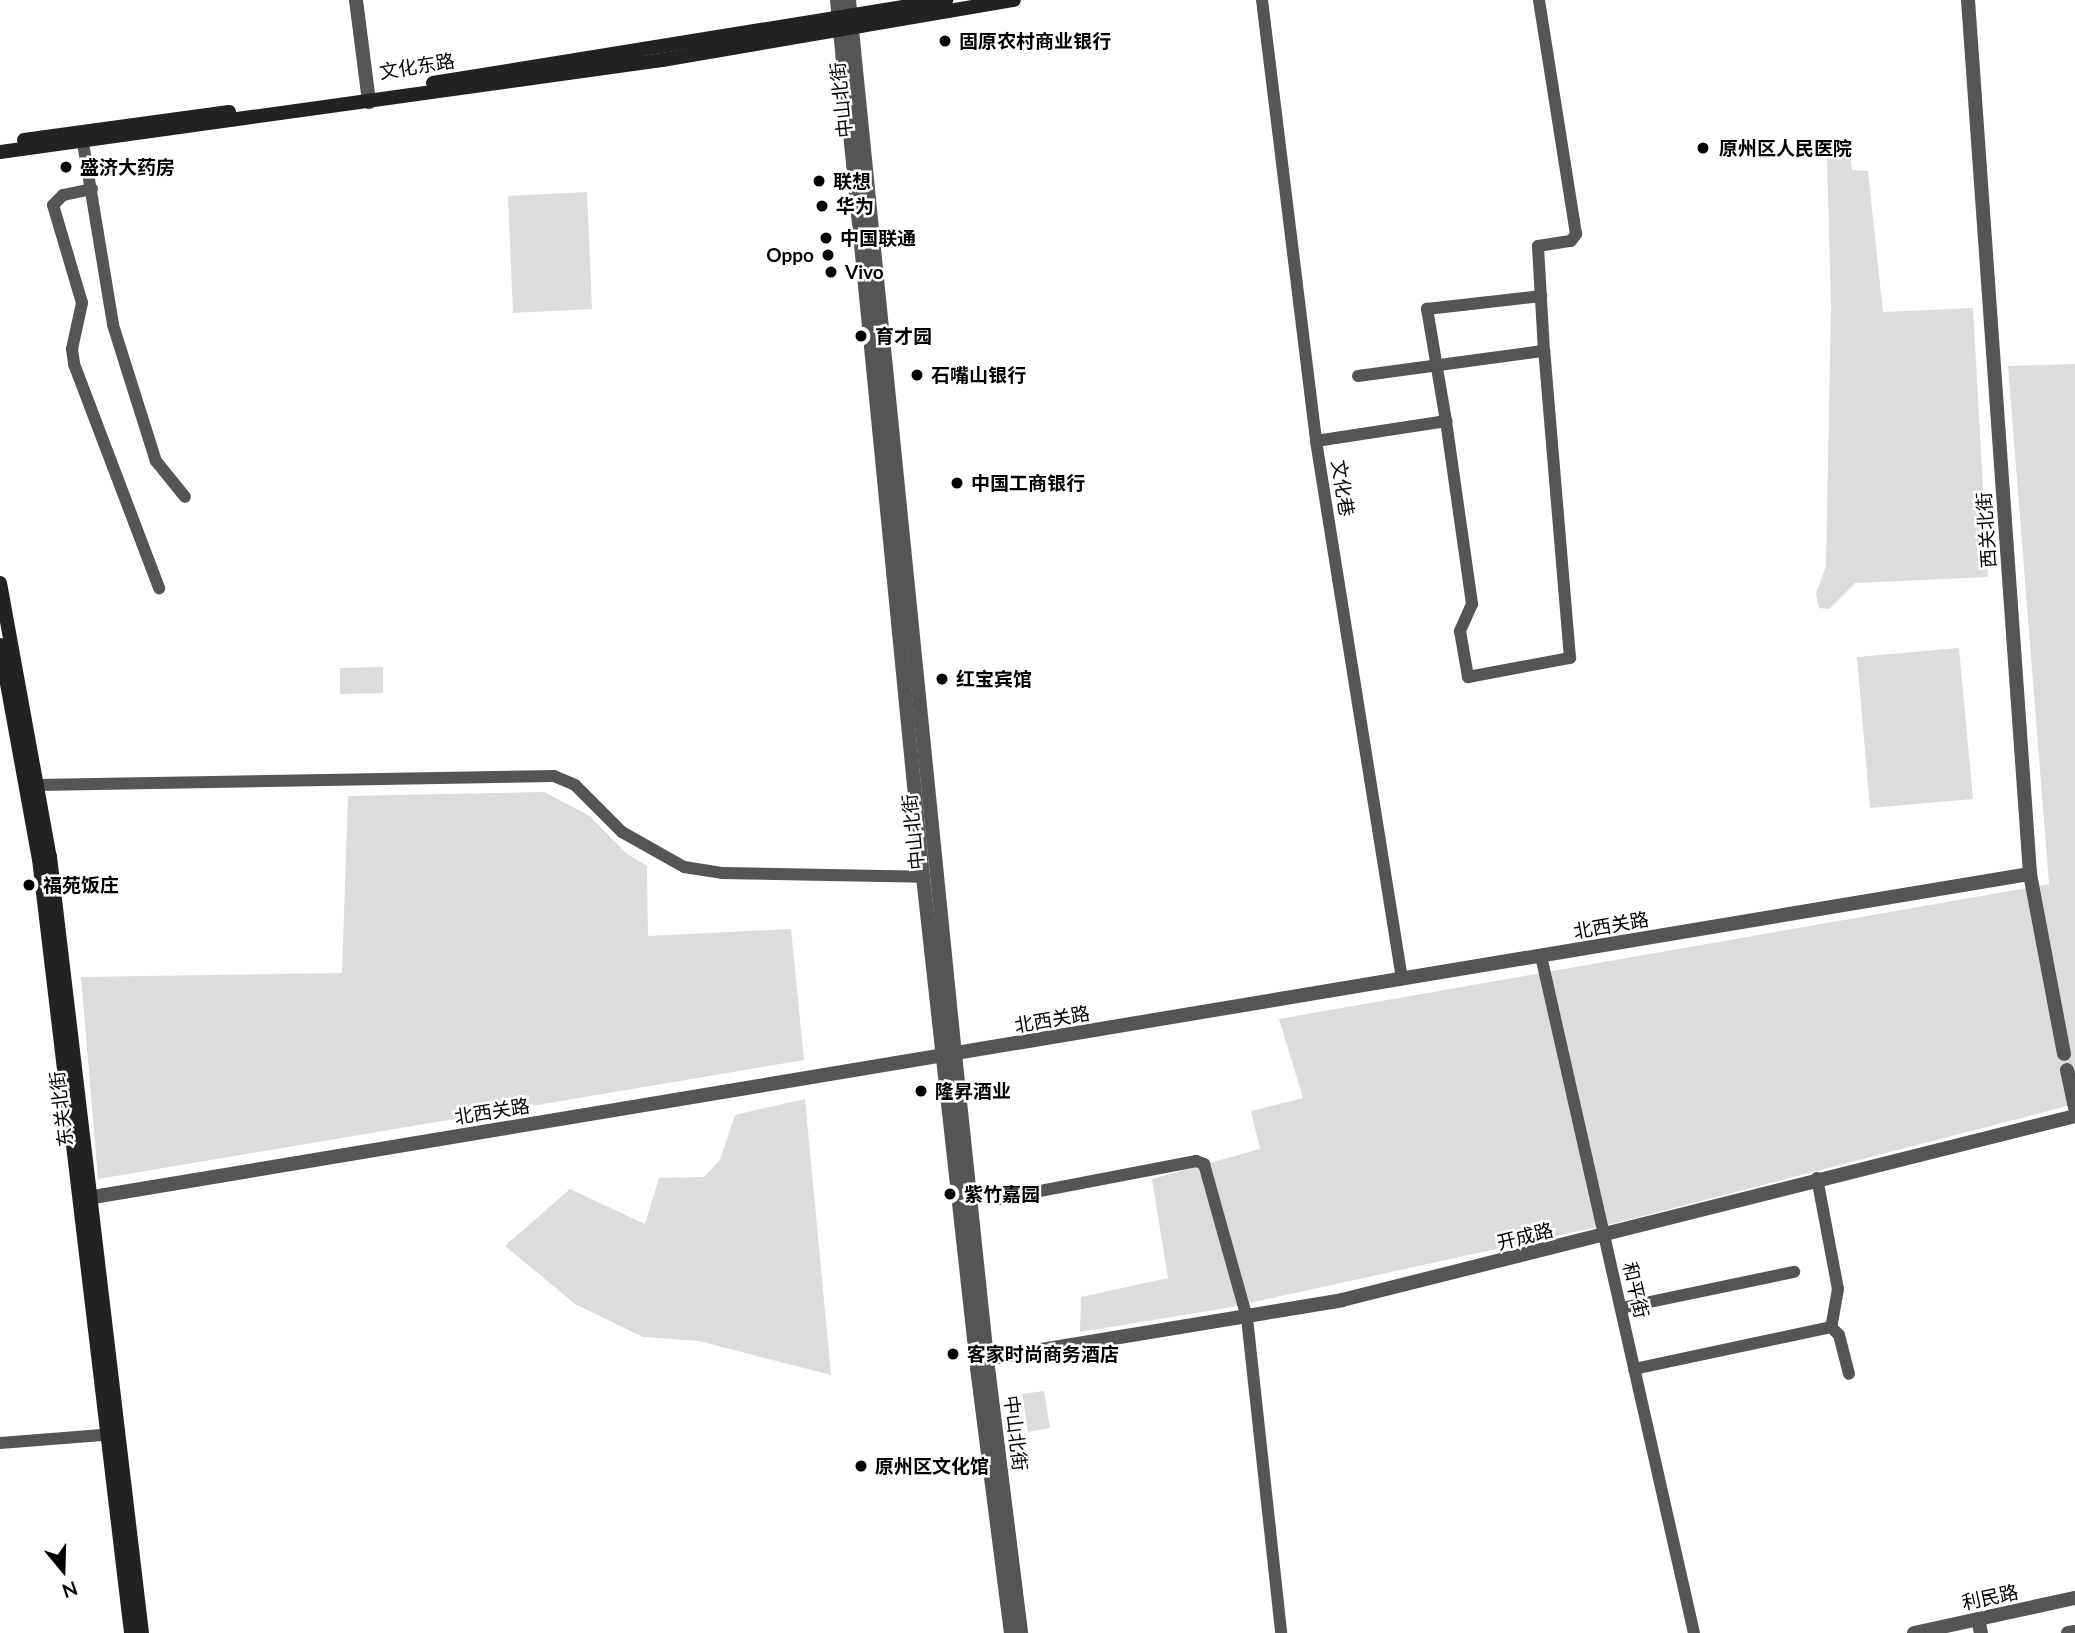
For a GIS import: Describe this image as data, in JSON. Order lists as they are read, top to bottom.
{
  "streets": {
    "main road": ["文化东路", "东关北街"],
    "street": [
      "中山北街",
      "文化巷",
      "西关北街",
      "北西关路",
      "开成路",
      "和平街",
      "利民路"
    ]
  },
  "crossings": [
    ["文化东路", "中山北街"],
    ["中山北街", "北西关路"],
    ["中山北街", "开成路"],
    ["文化巷", "北西关路"],
    ["西关北街", "北西关路"],
    ["北西关路", "东关北街"],
    ["北西关路", "和平街"],
    ["开成路", "和平街"]
  ],
  "places": [
    "固原农村商业银行",
    "原州区人民医院",
    "盛济大药房",
    "联想",
    "华为",
    "中国联通",
    "Oppo",
    "Vivo",
    "育才园",
    "石嘴山银行",
    "中国工商银行",
    "红宝宾馆",
    "福苑饭庄",
    "隆昇酒业",
    "紫竹嘉园",
    "客家时尚商务酒店",
    "原州区文化馆"
  ],
  "north": "bottom"
}
